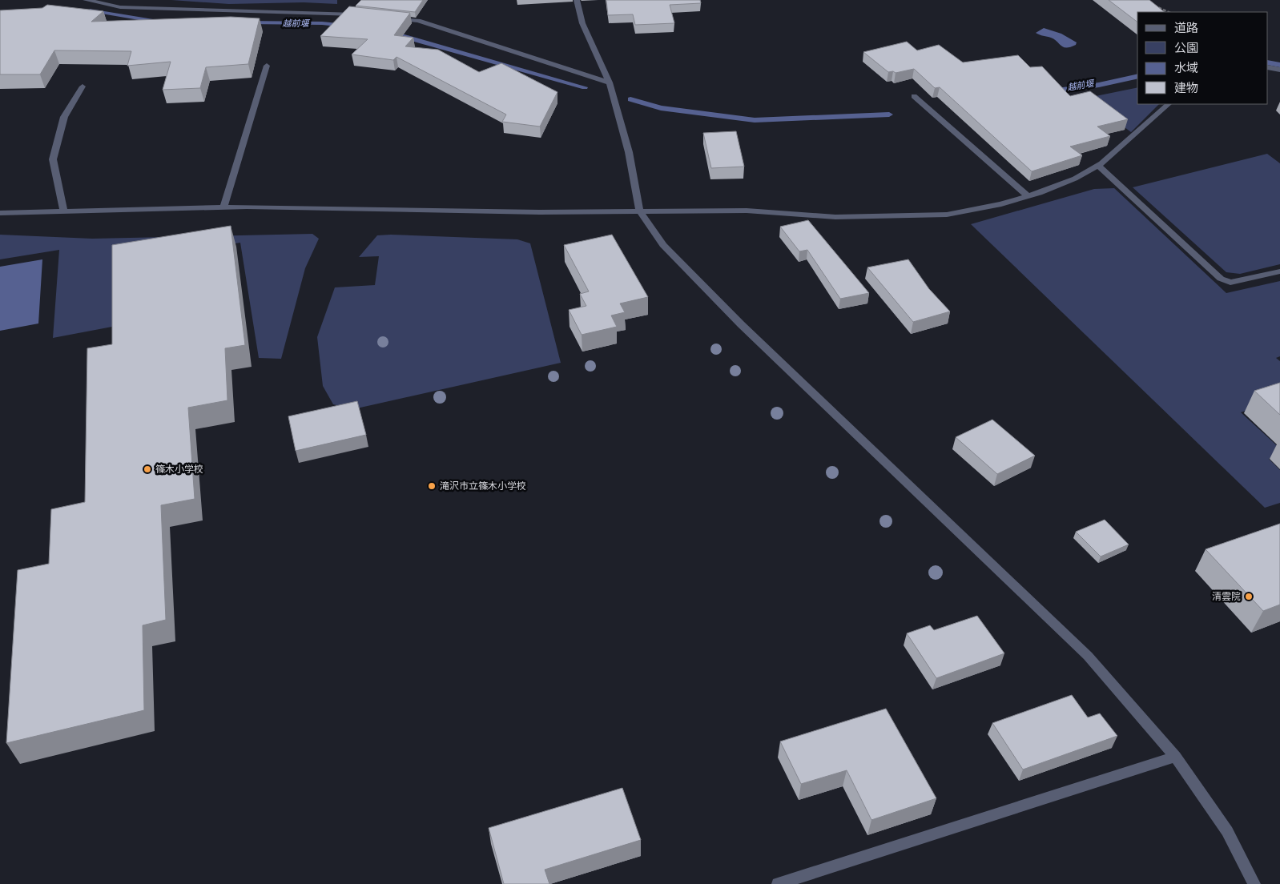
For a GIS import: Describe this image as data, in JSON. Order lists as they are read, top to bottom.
{
  "water": ["越前堰"],
  "places": ["篠木小学校", "滝沢市立篠木小学校", "清雲院"],
  "legend": [
    "道路",
    "公園",
    "水域",
    "建物"
  ]
}
